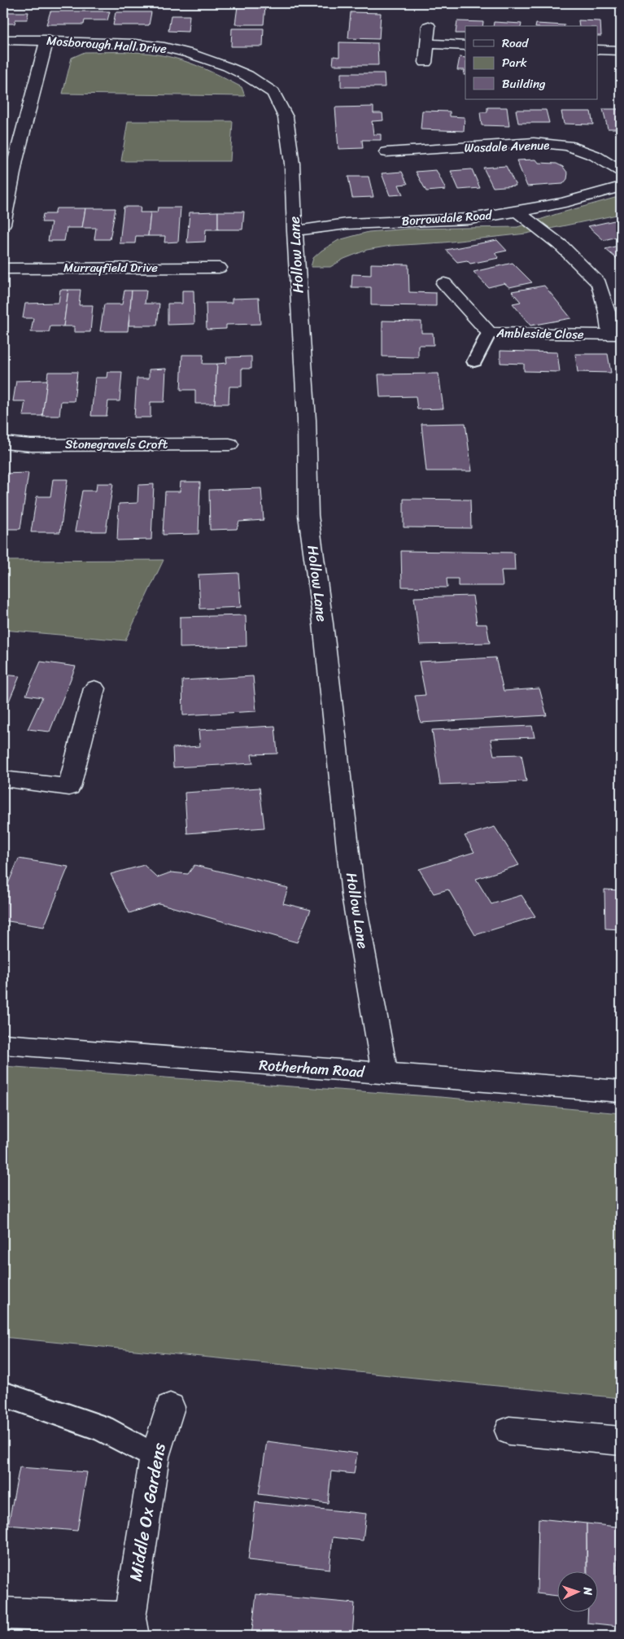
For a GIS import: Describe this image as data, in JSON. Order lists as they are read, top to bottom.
{
  "streets": {
    "street": [
      "Mosborough Hall Drive",
      "Wasdale Avenue",
      "Borrowdale Road",
      "Hollow Lane",
      "Murrayfield Drive",
      "Ambleside Close",
      "Stonegravels Croft",
      "Rotherham Road",
      "Middle Ox Gardens"
    ]
  },
  "crossings": [
    ["Mosborough Hall Drive", "Hollow Lane"],
    ["Borrowdale Road", "Hollow Lane"],
    ["Borrowdale Road", "Ambleside Close"],
    ["Hollow Lane", "Rotherham Road"]
  ],
  "legend": ["Road", "Park", "Building"],
  "north": "right"
}
